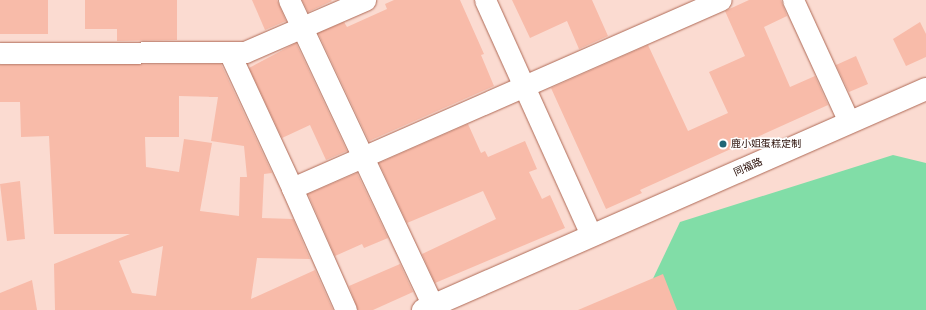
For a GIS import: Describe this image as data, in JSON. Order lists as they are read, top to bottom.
{
  "streets": {
    "street": ["同福路"]
  },
  "places": ["鹿小姐蛋糕定制"]
}
